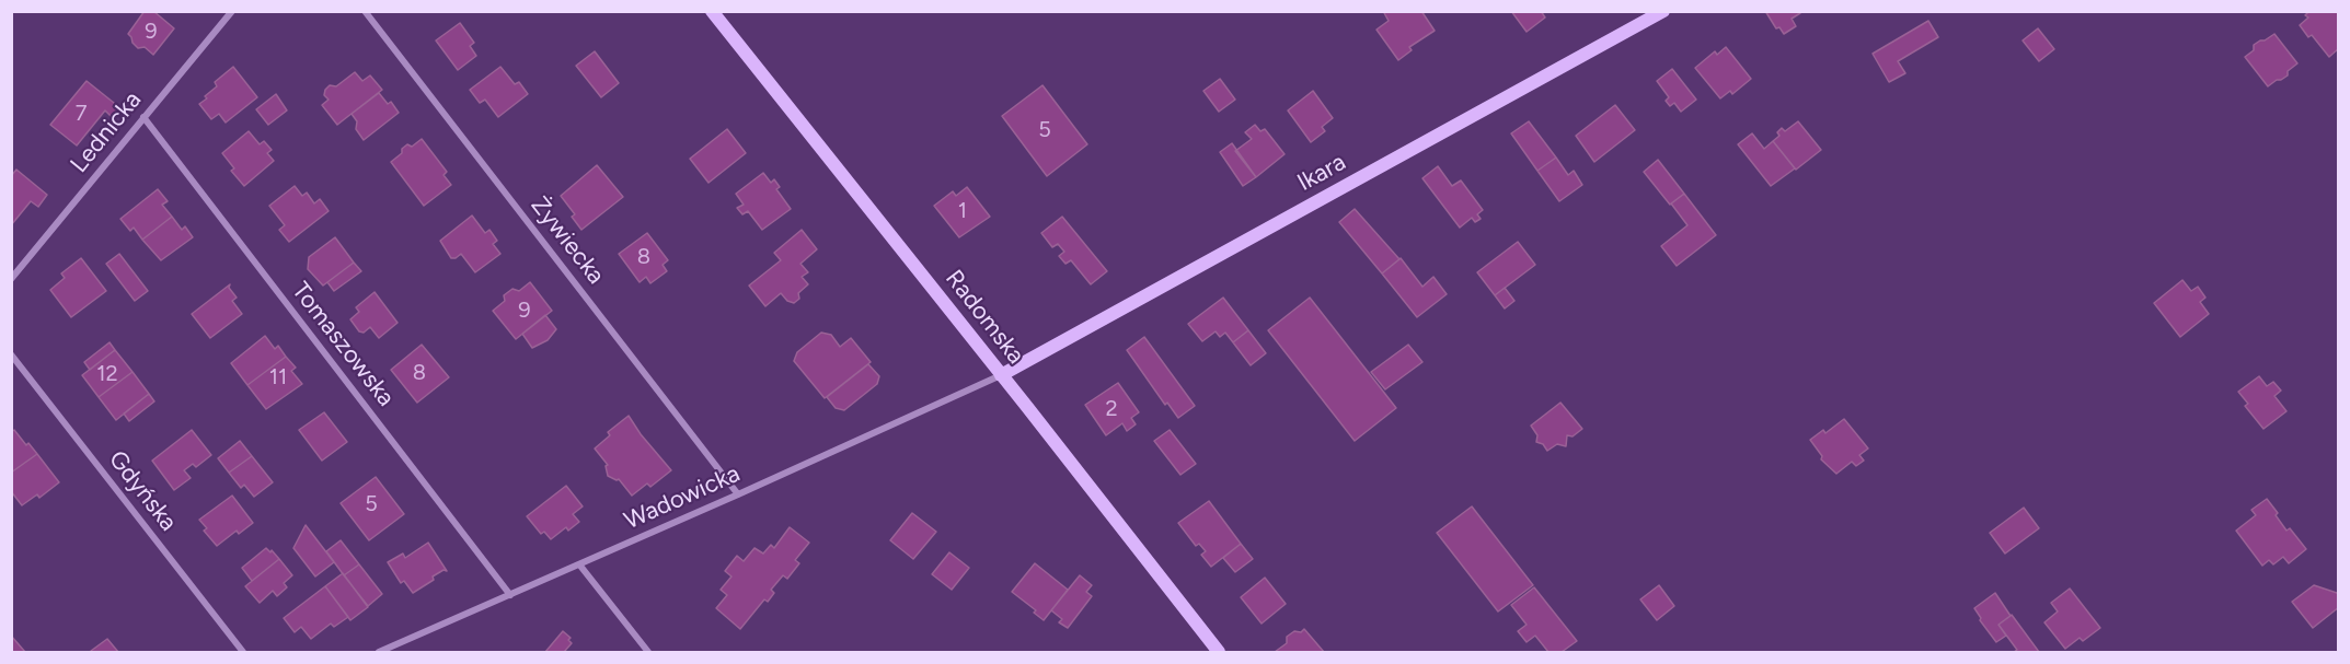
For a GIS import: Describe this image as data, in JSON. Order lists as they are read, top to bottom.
{
  "streets": {
    "street": [
      "Lednicka",
      "Ikara",
      "Żywiecka",
      "Radomska",
      "Tomaszowska",
      "Gdyńska",
      "Wadowicka"
    ]
  },
  "crossings": [
    ["Lednicka", "Tomaszowska"],
    ["Ikara", "Radomska"],
    ["Ikara", "Wadowicka"],
    ["Żywiecka", "Wadowicka"],
    ["Radomska", "Wadowicka"],
    ["Tomaszowska", "Wadowicka"]
  ],
  "house_numbers": [
    "9",
    "7",
    "5",
    "1",
    "8",
    "9",
    "8",
    "12",
    "11",
    "2",
    "5"
  ]
}
